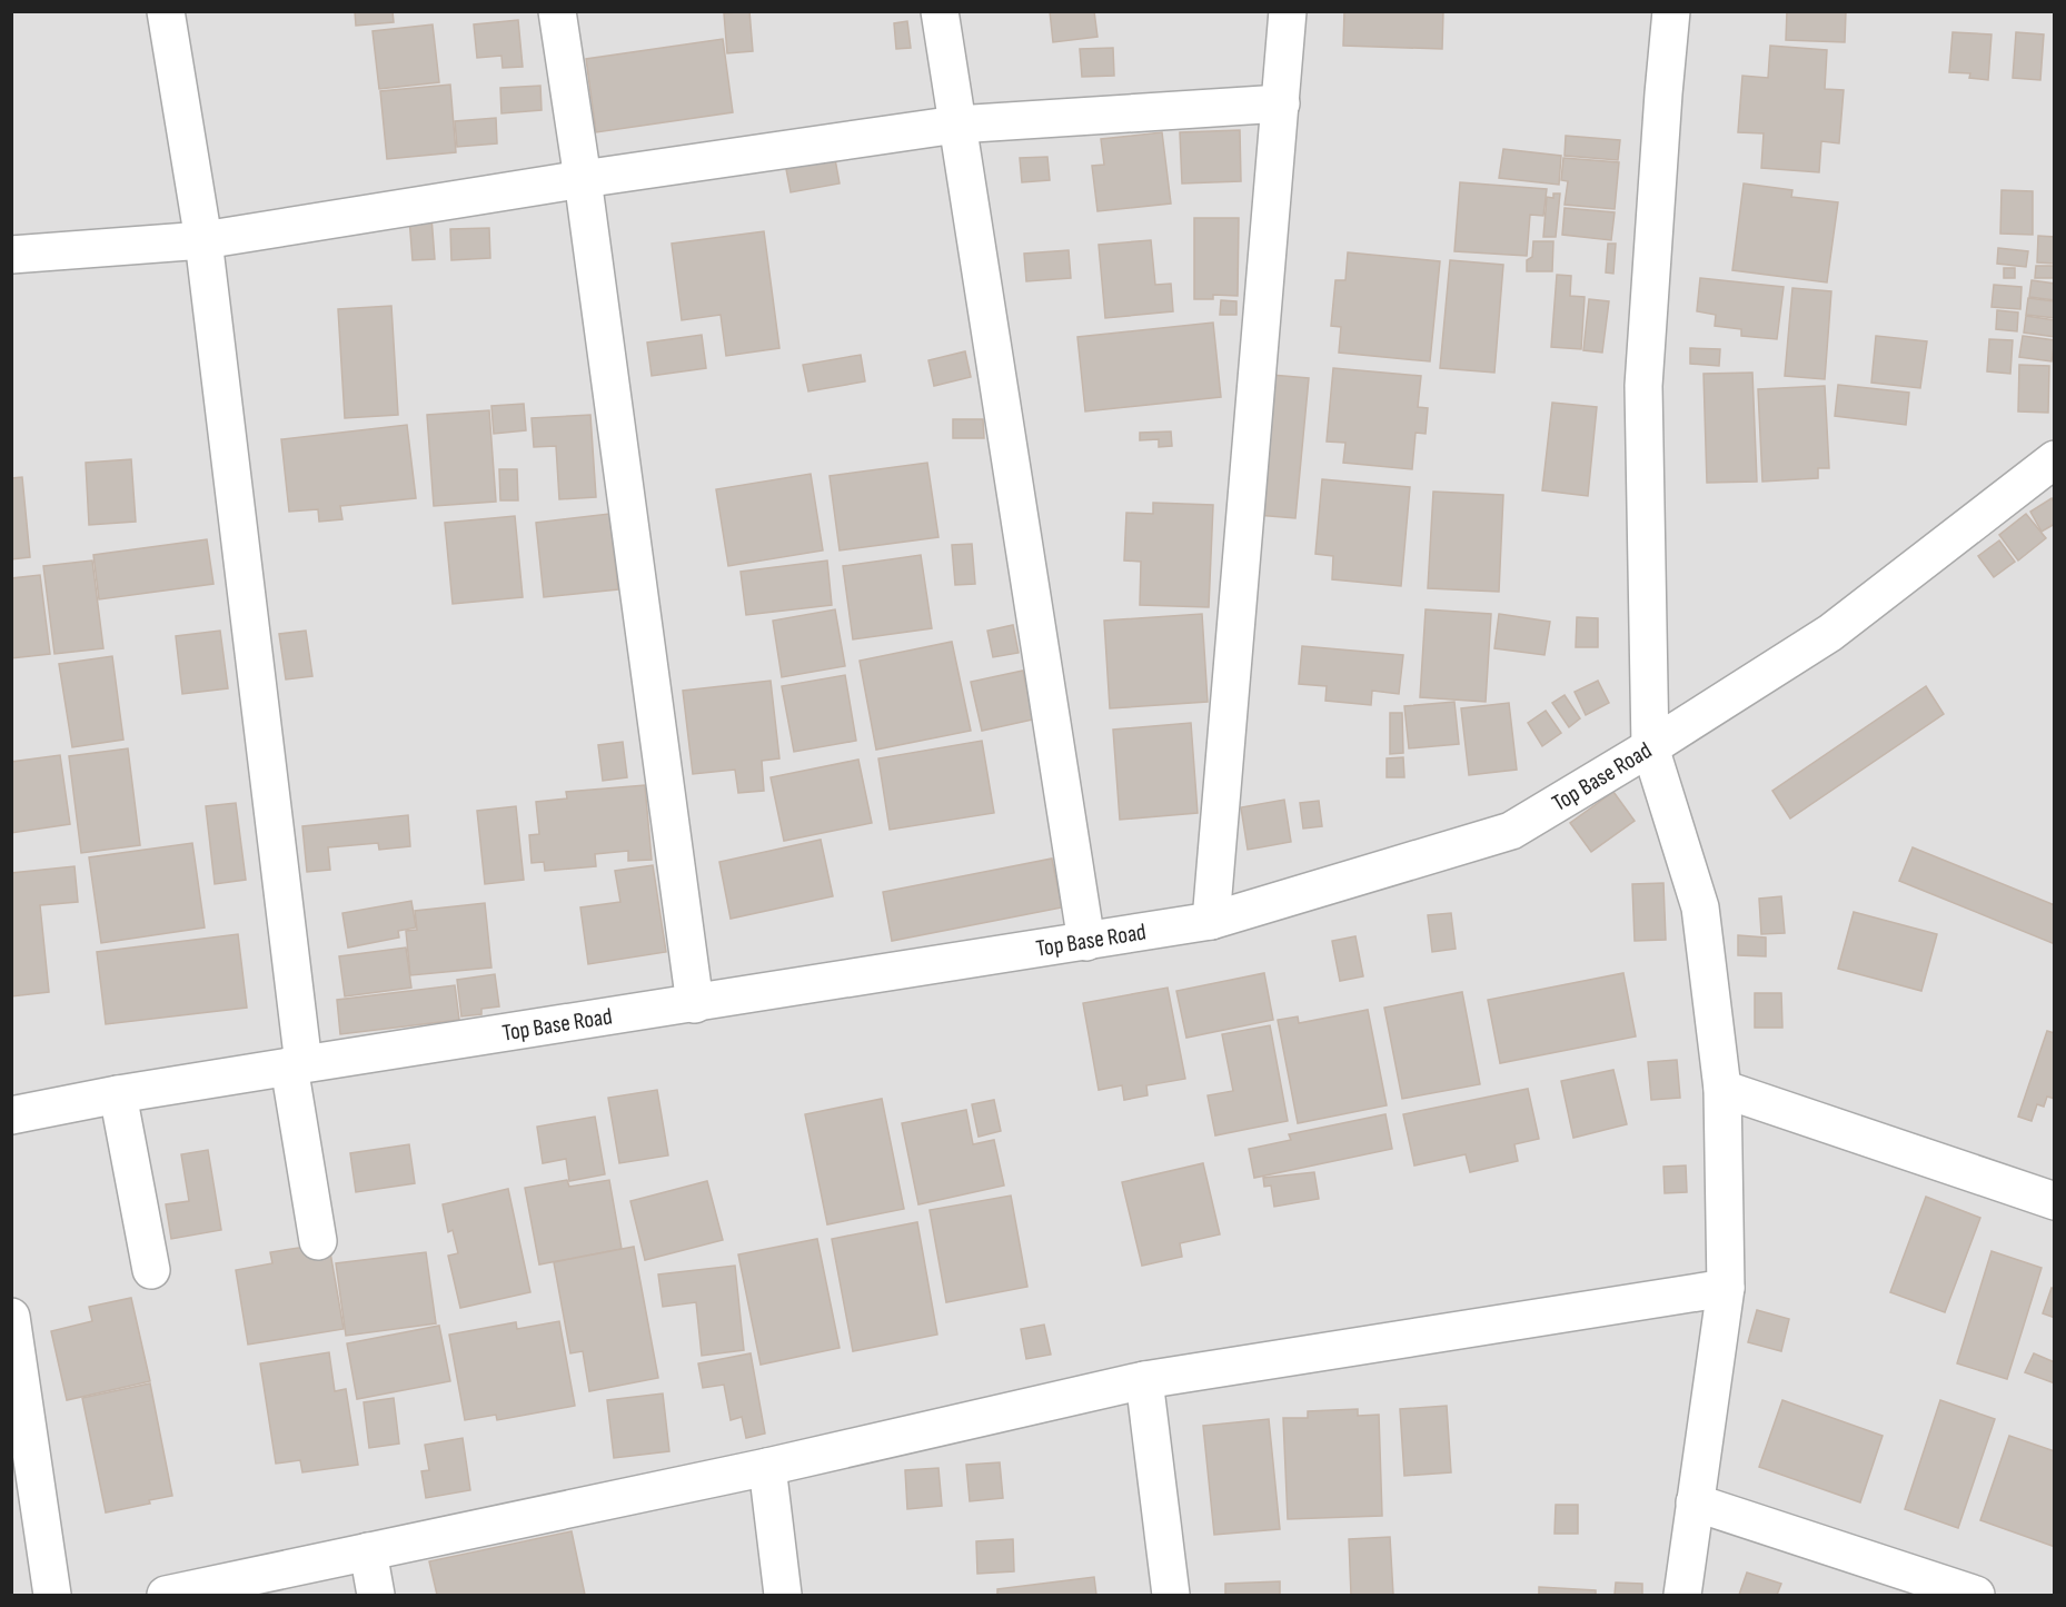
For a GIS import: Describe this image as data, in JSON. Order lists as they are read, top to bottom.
{
  "streets": {
    "street": ["Top Base Road"]
  }
}
